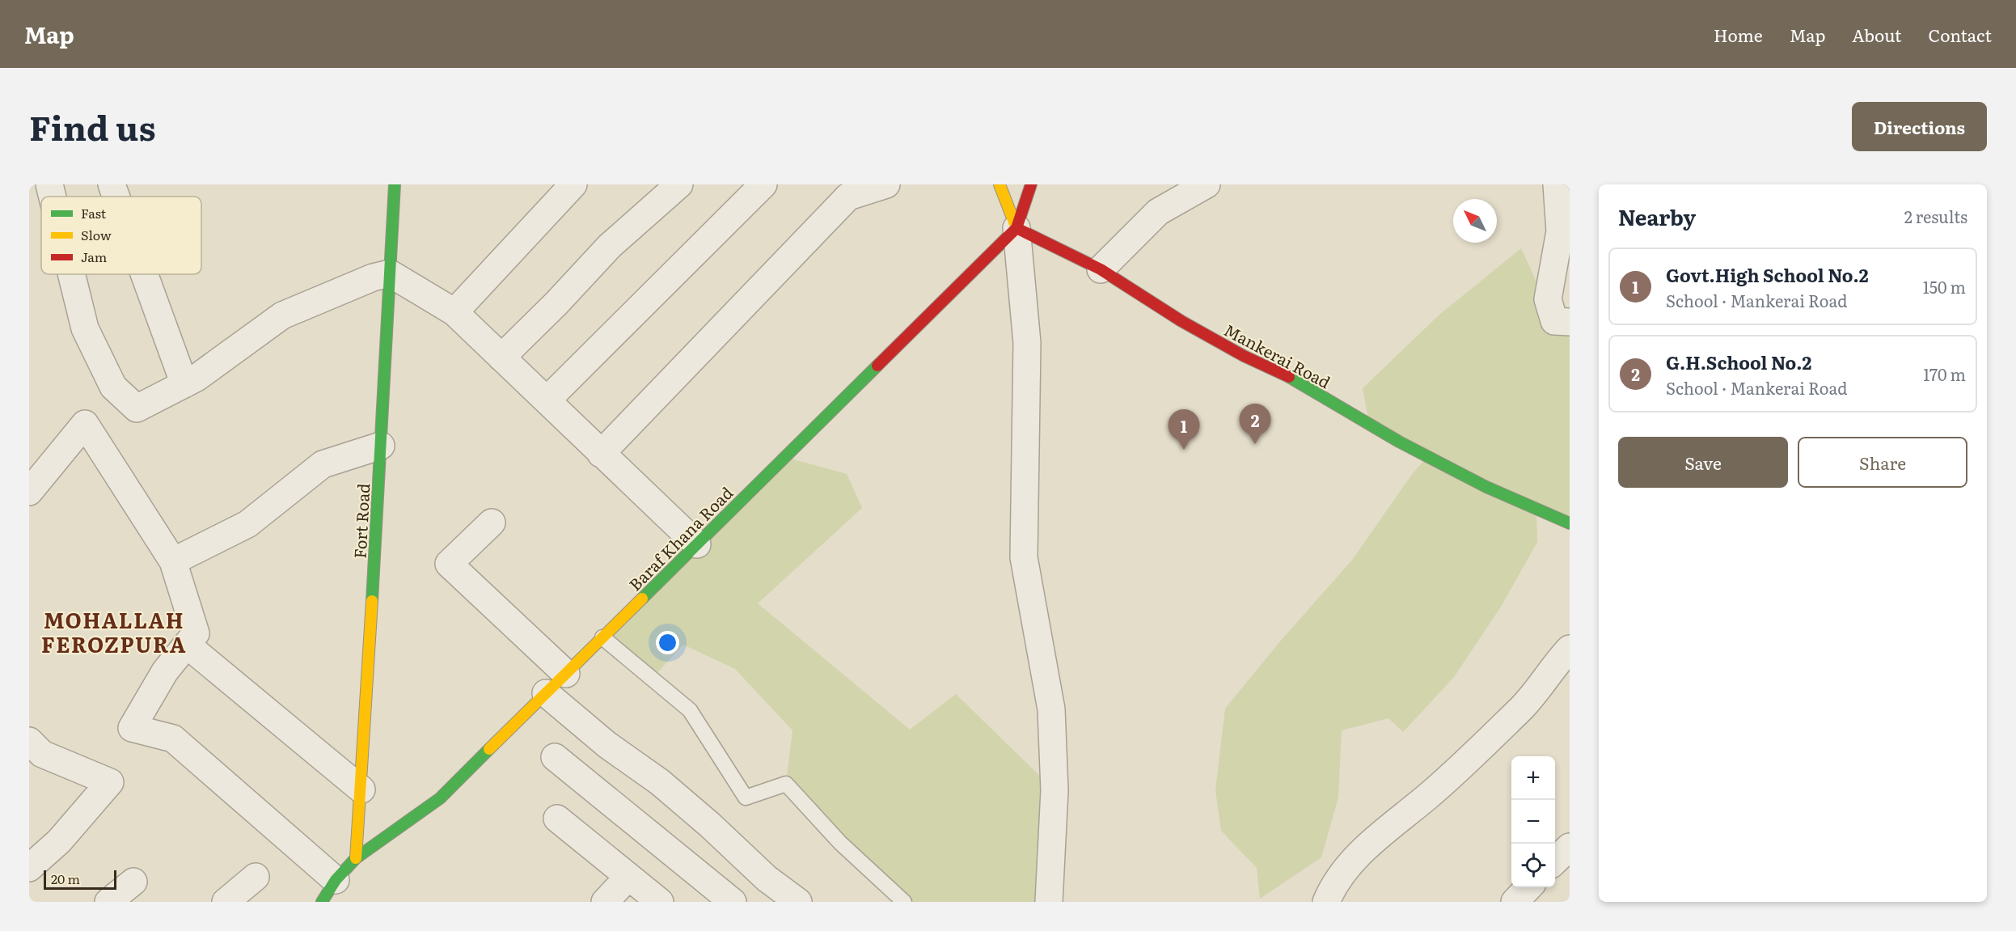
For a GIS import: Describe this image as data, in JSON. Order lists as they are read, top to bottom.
{
  "streets": {
    "street": ["Mankerai Road", "Fort Road", "Baraf Khana Road"]
  },
  "crossings": [
    ["Mankerai Road", "Baraf Khana Road"],
    ["Fort Road", "Baraf Khana Road"]
  ],
  "districts": ["MOHALLAH FEROZPURA"],
  "legend": ["Fast", "Slow", "Jam"],
  "scale_bar": "20 m",
  "north": "top left",
  "page": {
    "header": "Map",
    "nav": [
      "Home",
      "Map",
      "About",
      "Contact"
    ],
    "title": "Find us",
    "buttons": [
      "Directions",
      ["Save", "Share"]
    ],
    "heading": ["Nearby", "2 results"],
    "list": [
      {
        "mark": "1",
        "name": "Govt.High School No.2",
        "note": "School · Mankerai Road",
        "value": "150 m"
      },
      {
        "mark": "2",
        "name": "G.H.School No.2",
        "note": "School · Mankerai Road",
        "value": "170 m"
      }
    ],
    "pins": ["2", "1"],
    "map_buttons": ["+", "−"],
    "scale": "20 m"
  }
}
